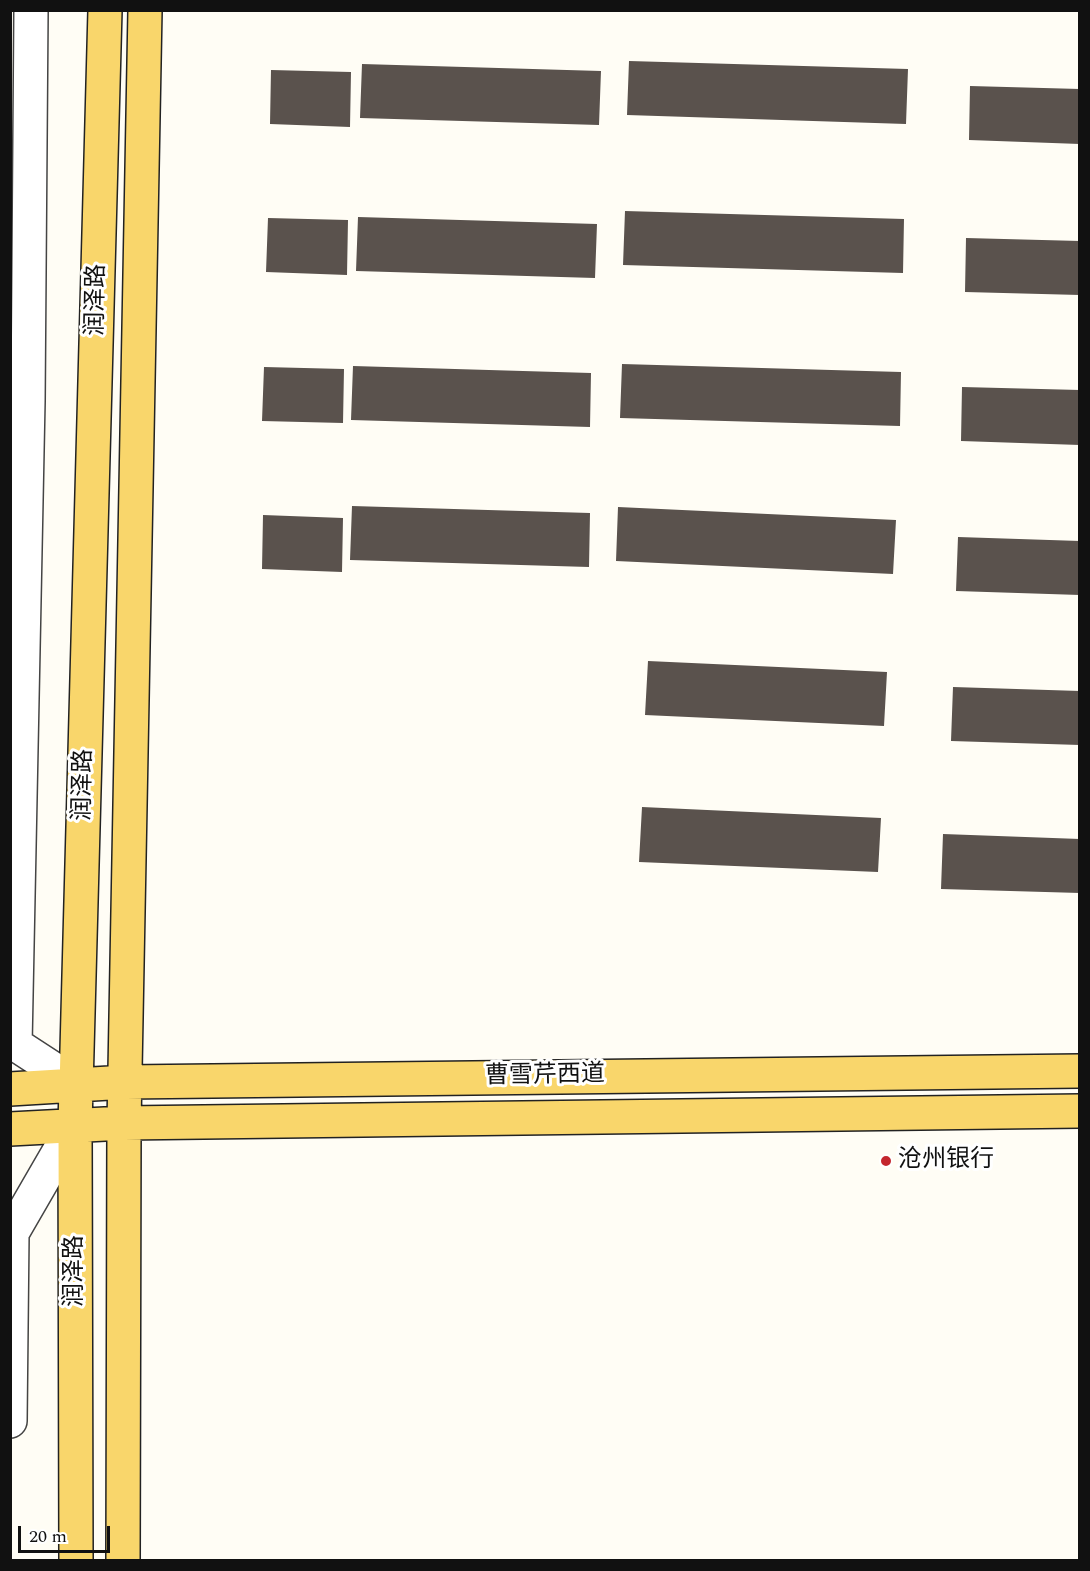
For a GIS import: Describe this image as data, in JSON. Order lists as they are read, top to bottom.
{
  "streets": {
    "main road": ["润泽路", "曹雪芹西道"]
  },
  "crossings": [
    ["润泽路", "曹雪芹西道"]
  ],
  "places": ["沧州银行"],
  "scale_bar": "20 m"
}
